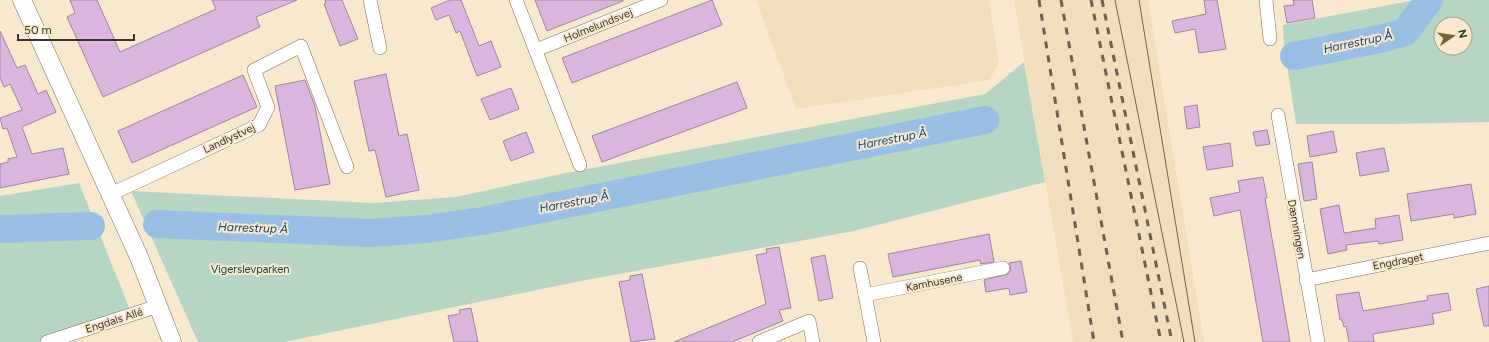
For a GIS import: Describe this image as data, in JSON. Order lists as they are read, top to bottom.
{
  "streets": {
    "street": [
      "Holmelundsvej",
      "Landlystvej",
      "Dæmningen",
      "Engdraget",
      "Kamhusene",
      "Engdals Allé"
    ]
  },
  "crossings": [
    ["Dæmningen", "Engdraget"]
  ],
  "water": ["Harrestrup Å"],
  "parks": ["Vigerslevparken"],
  "scale_bar": "50 m",
  "north": "right"
}
